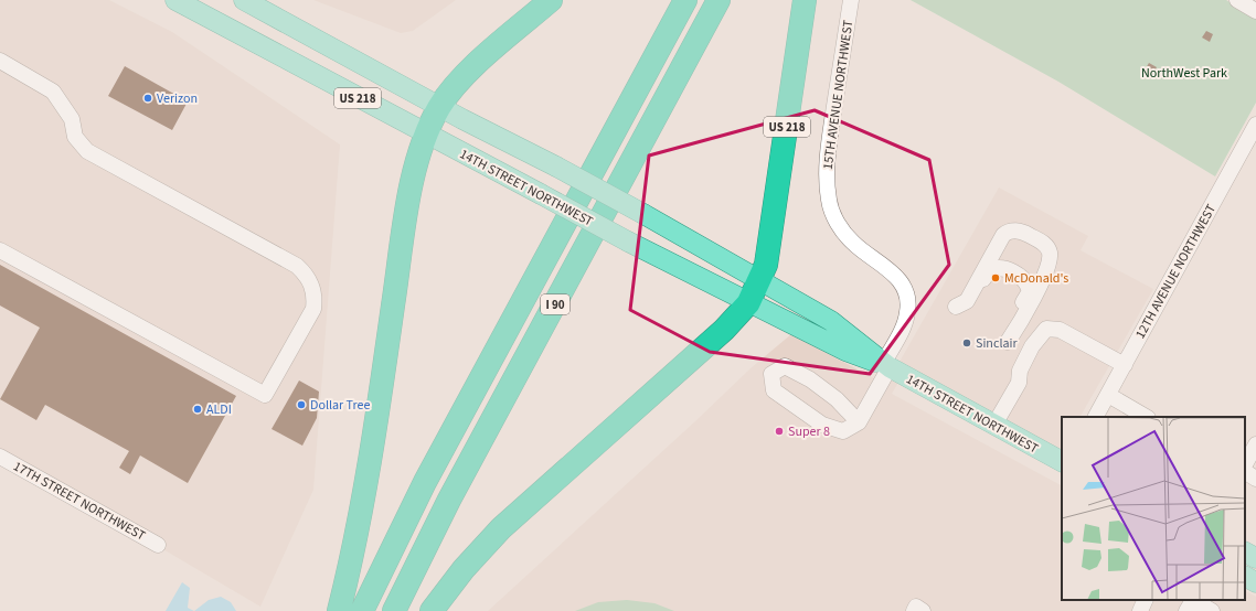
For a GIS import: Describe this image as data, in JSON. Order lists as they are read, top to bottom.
{
  "streets": {
    "highway": ["US 218", "I 90"],
    "main road": ["14TH STREET NORTHWEST"],
    "street": ["15TH AVENUE NORTHWEST", "12TH AVENUE NORTHWEST", "17TH STREET NORTHWEST"]
  },
  "crossings": [
    ["15TH AVENUE NORTHWEST", "14TH STREET NORTHWEST"],
    ["US 218", "14TH STREET NORTHWEST"]
  ],
  "parks": ["NorthWest Park"],
  "places": [
    "Verizon",
    "McDonald's",
    "Sinclair",
    "Dollar Tree",
    "ALDI",
    "Super 8"
  ]
}
